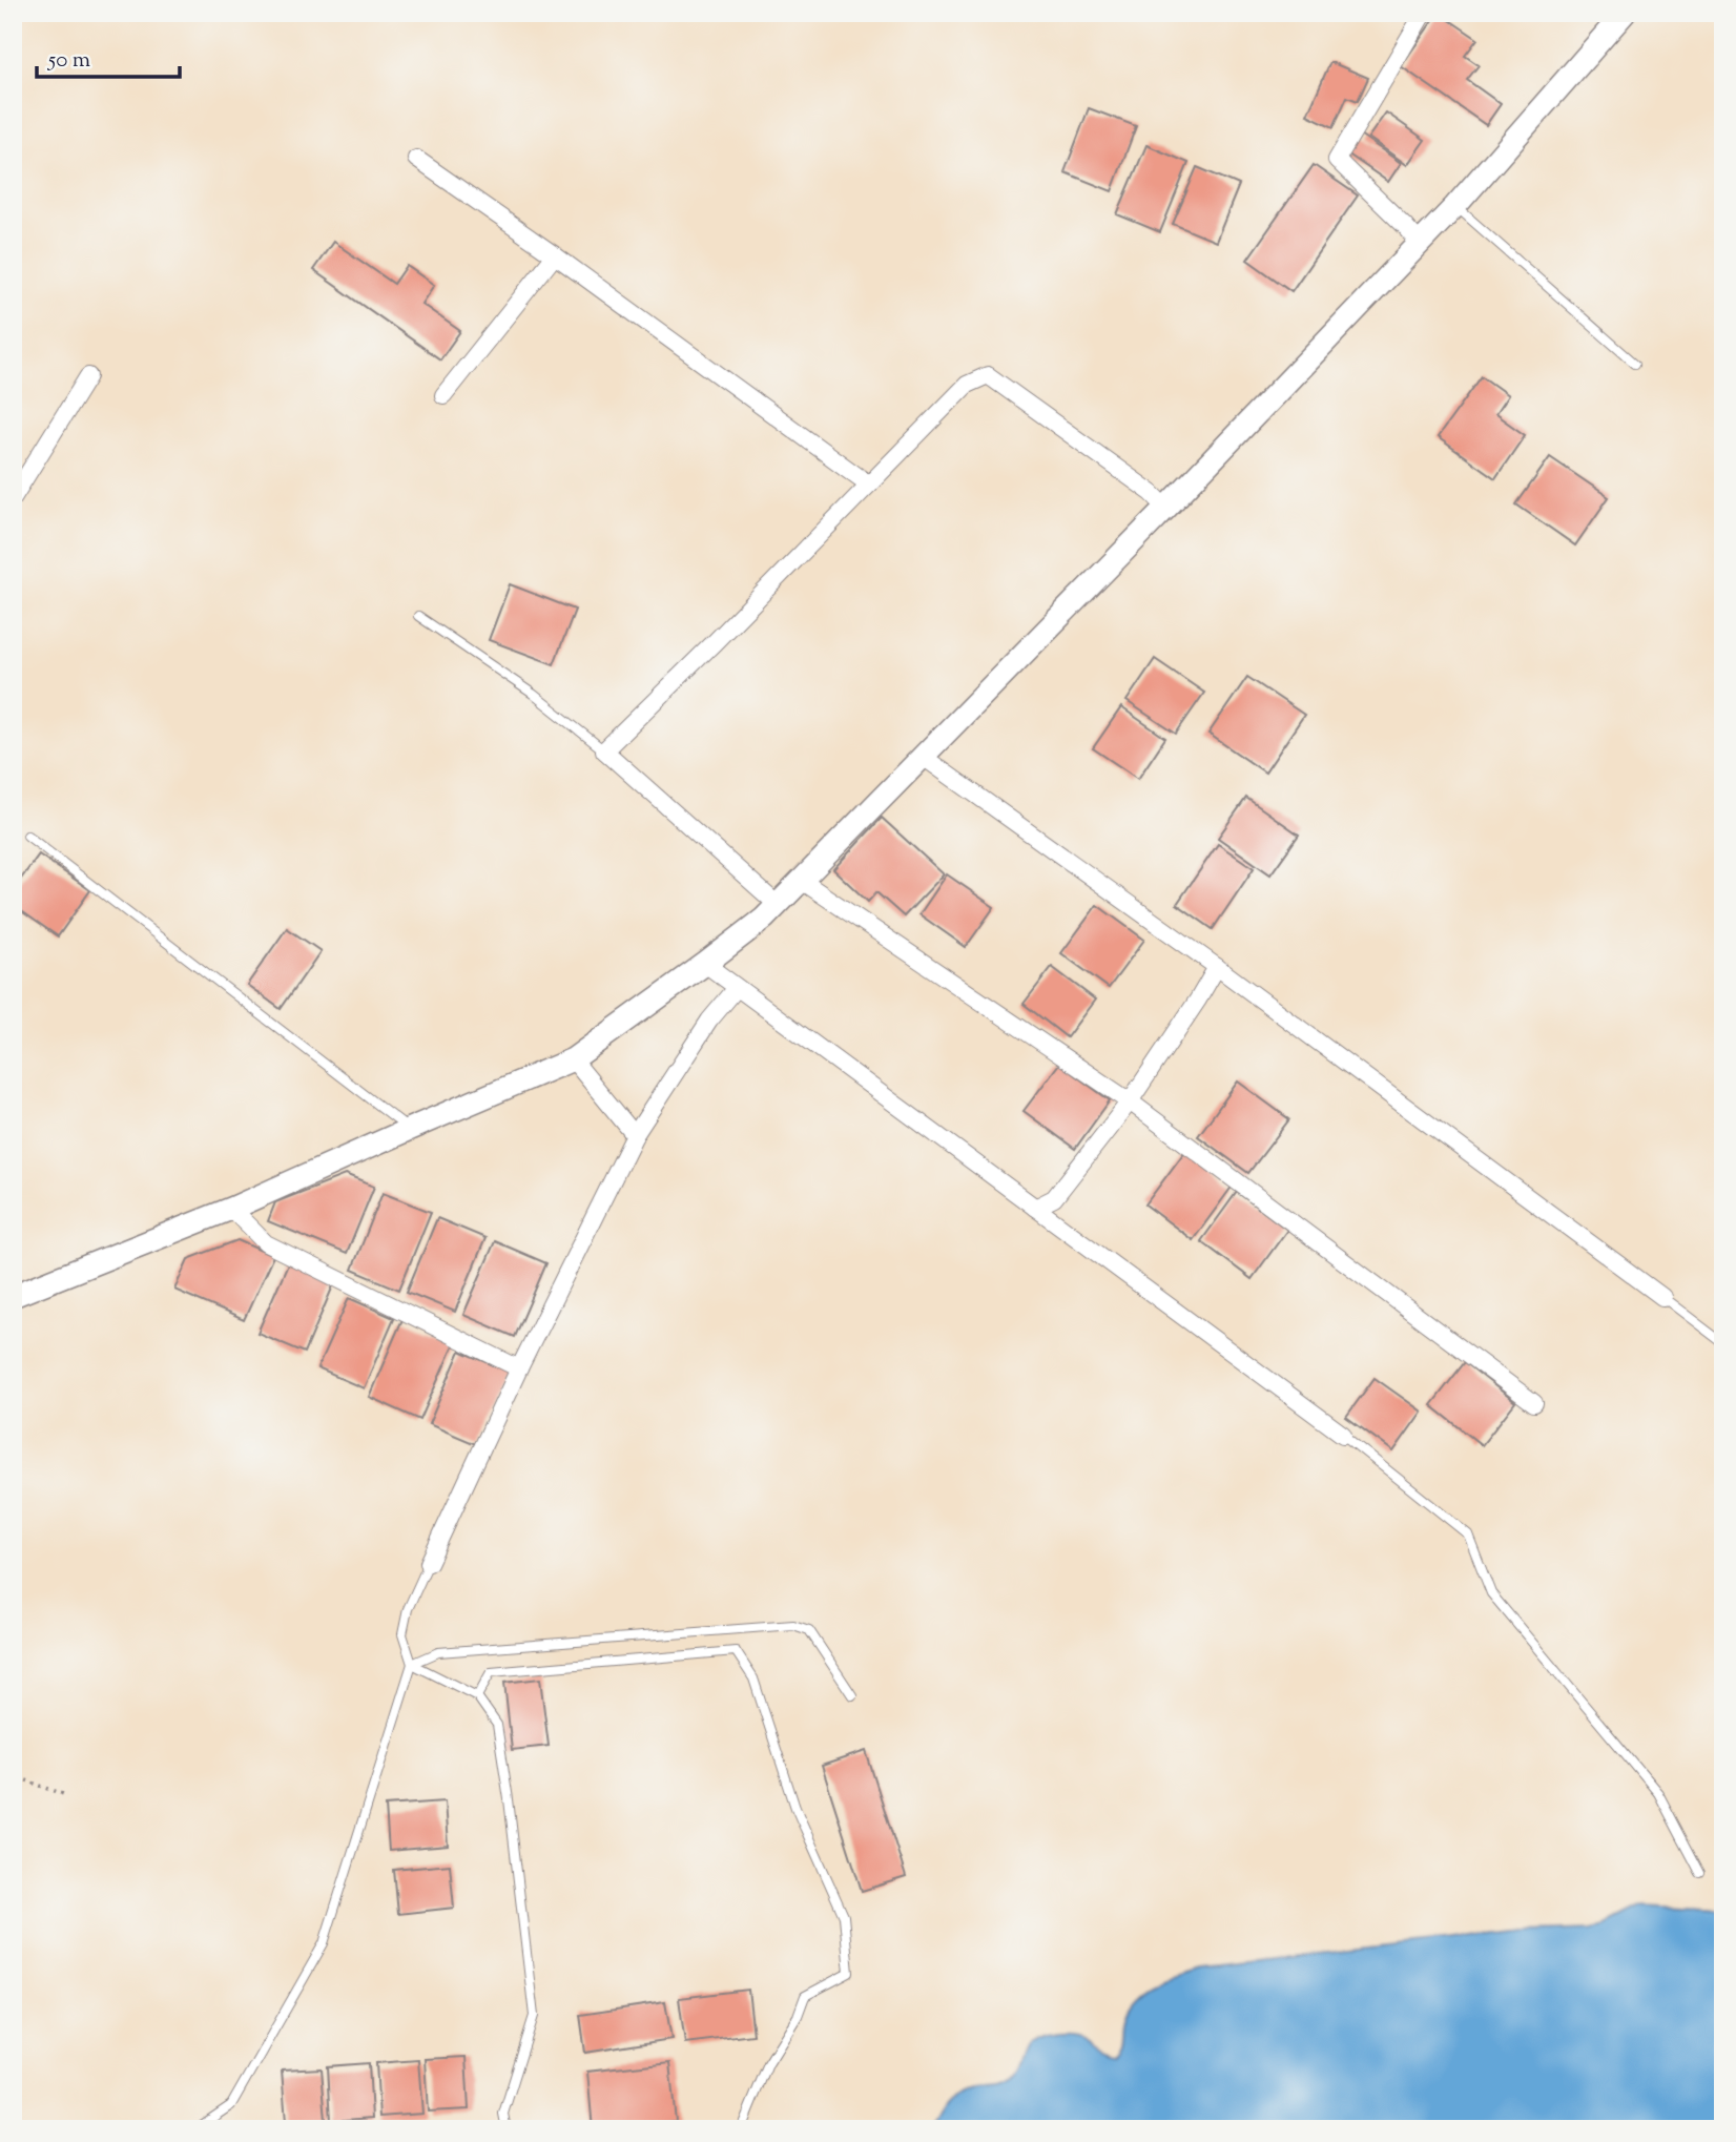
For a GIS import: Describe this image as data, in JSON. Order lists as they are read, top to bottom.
{
  "scale_bar": "50 m"
}
